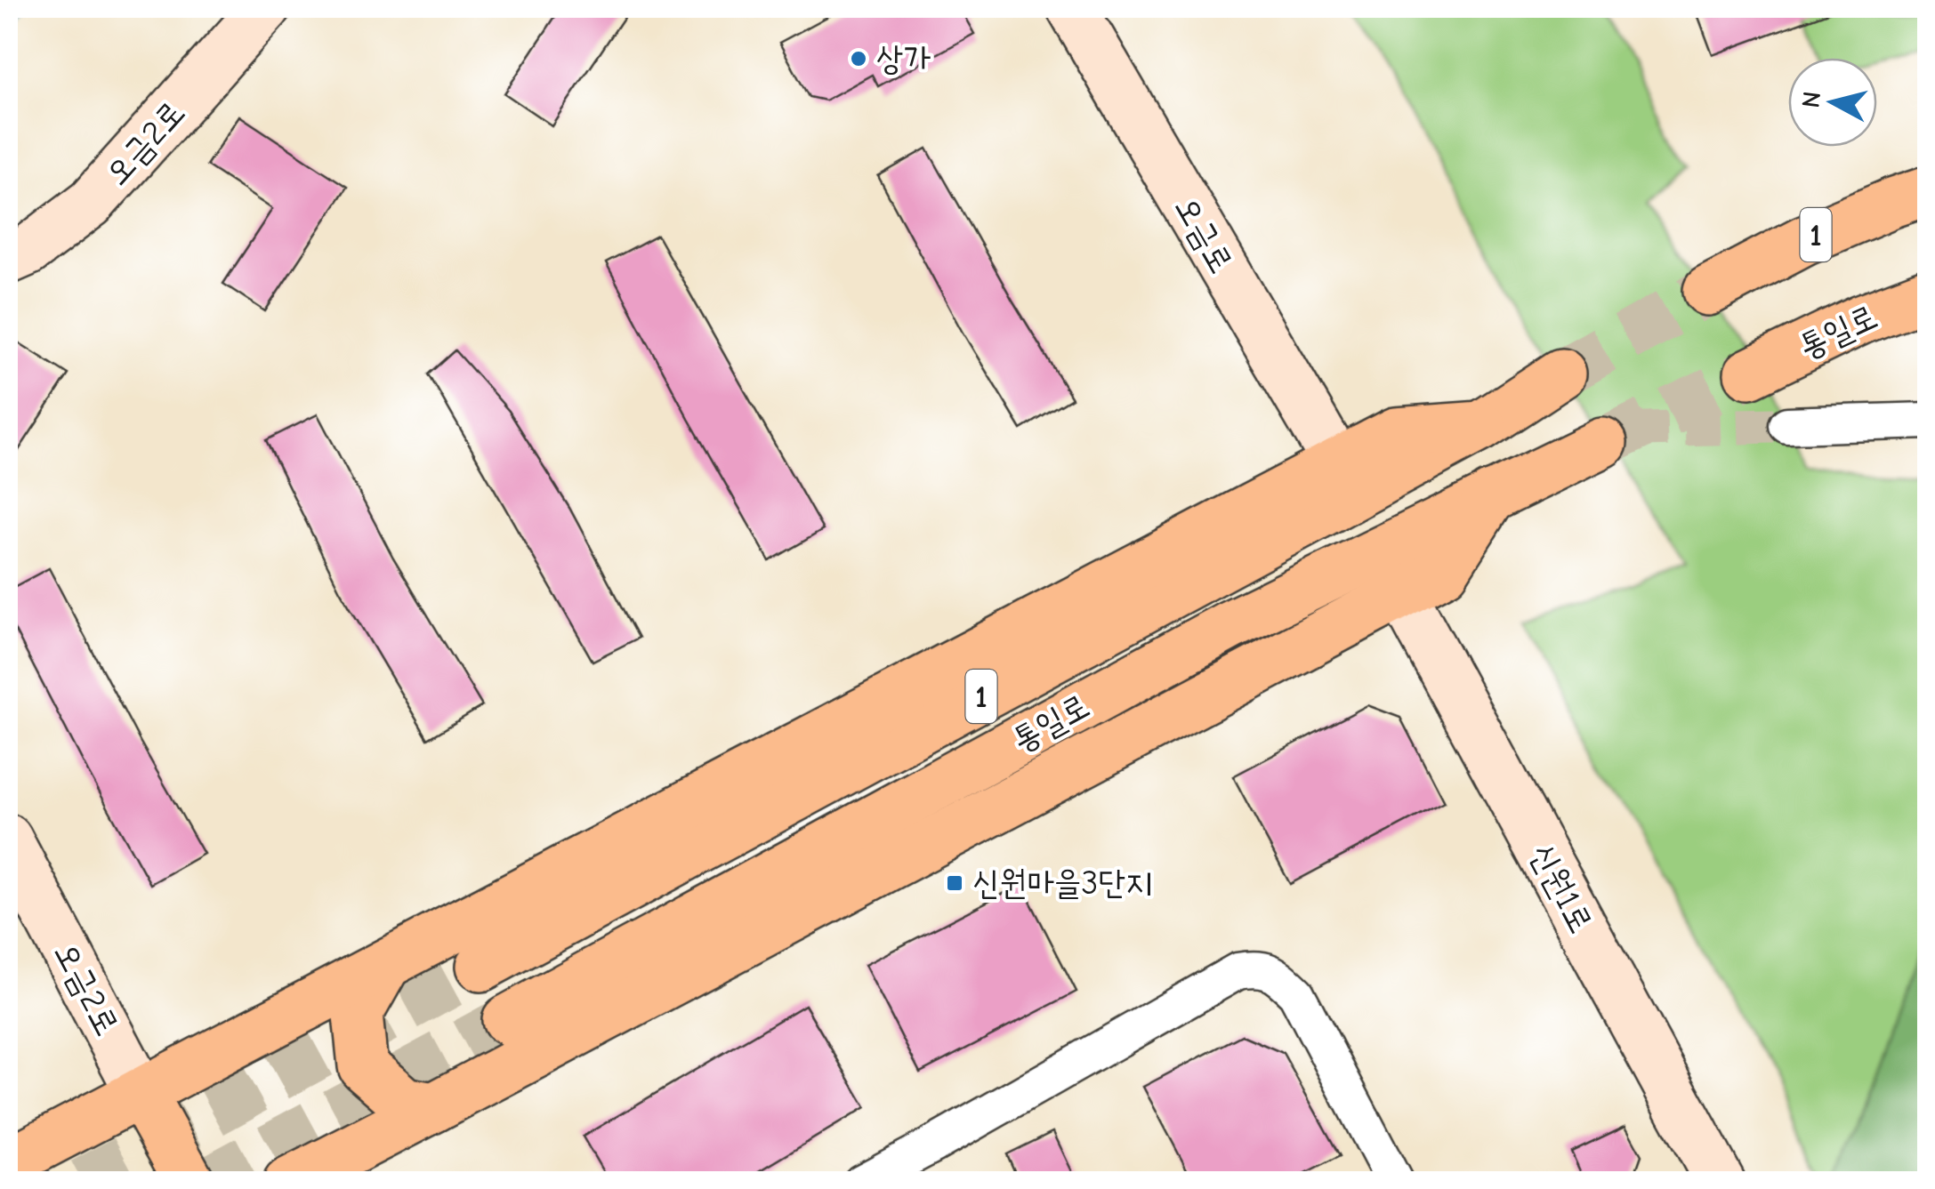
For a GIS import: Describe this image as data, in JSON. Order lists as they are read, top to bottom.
{
  "streets": {
    "main road": ["1", "통일로"],
    "street": ["오금2로", "오금로", "신원1로"]
  },
  "places": {
    "other": ["상가"],
    "transit": ["신원마을3단지"]
  },
  "north": "left"
}
